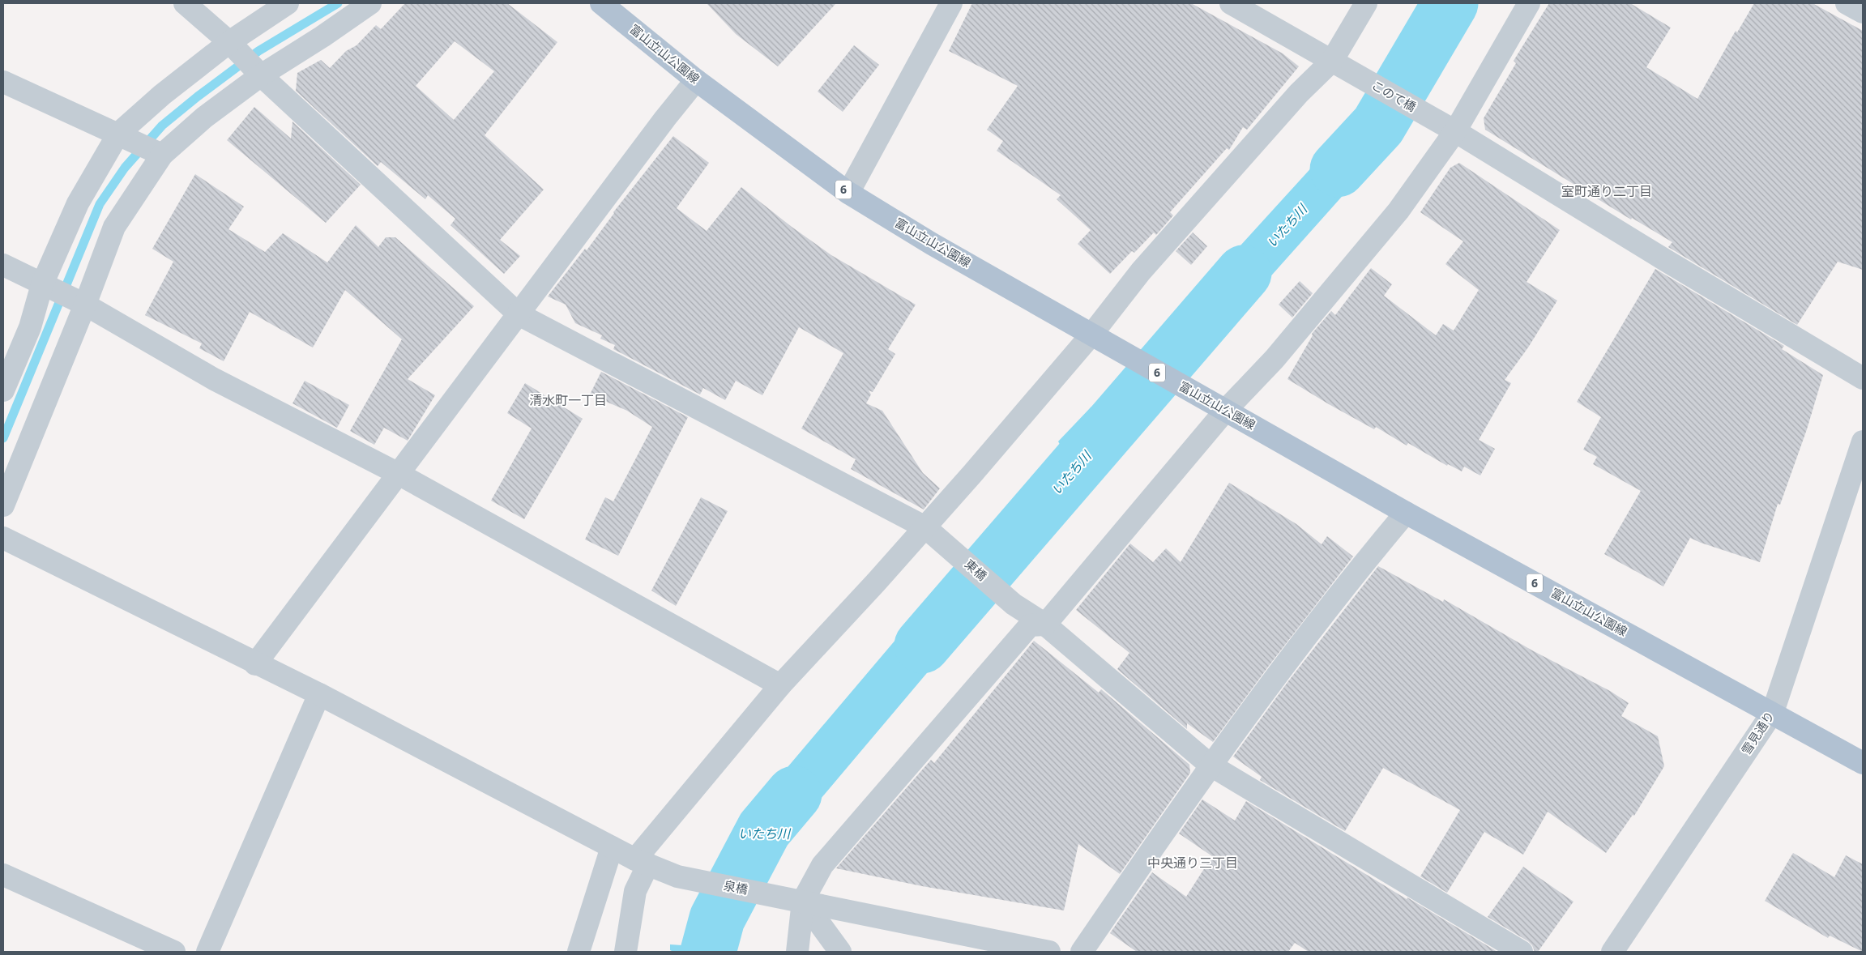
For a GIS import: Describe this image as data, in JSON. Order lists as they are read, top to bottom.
{
  "streets": {
    "main road": ["富山立山公園線", "6"],
    "street": [
      "このて橋",
      "東橋",
      "雪見通り",
      "泉橋"
    ]
  },
  "crossings": [
    ["富山立山公園線", "雪見通り"]
  ],
  "districts": ["室町通り二丁目", "清水町一丁目", "中央通り三丁目"],
  "water": ["いたち川"]
}
